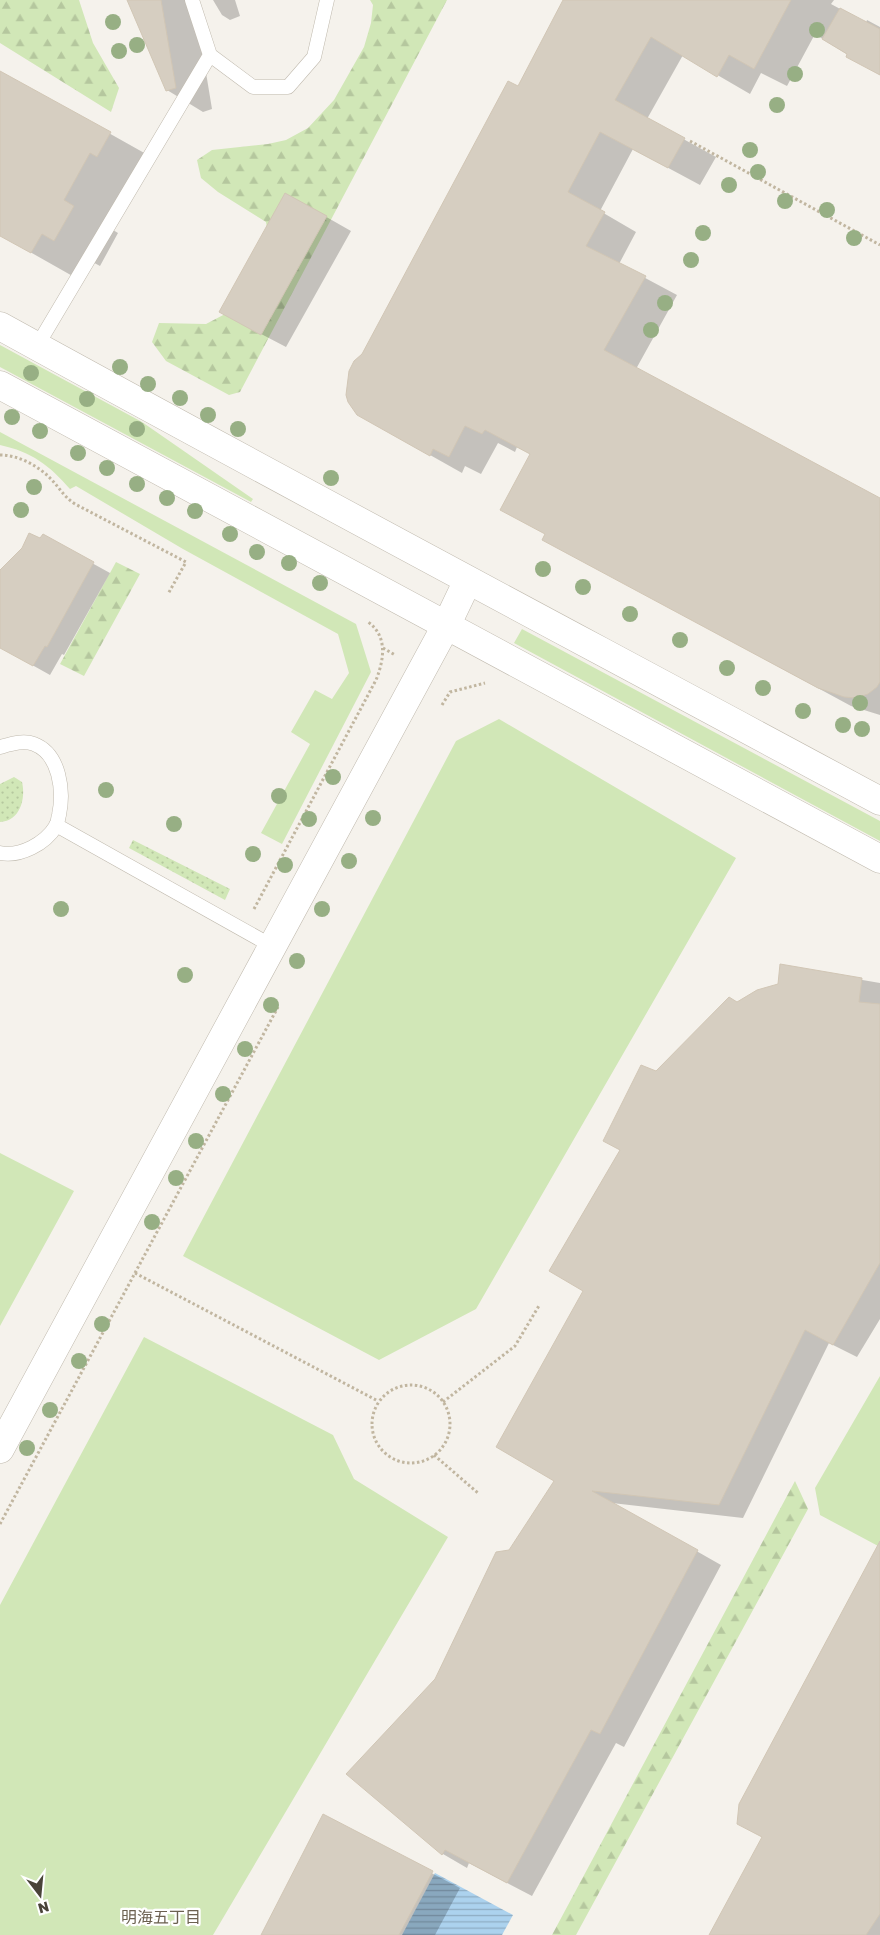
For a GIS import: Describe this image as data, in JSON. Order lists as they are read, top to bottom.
{
  "districts": ["明海五丁目"],
  "north": "bottom"
}
